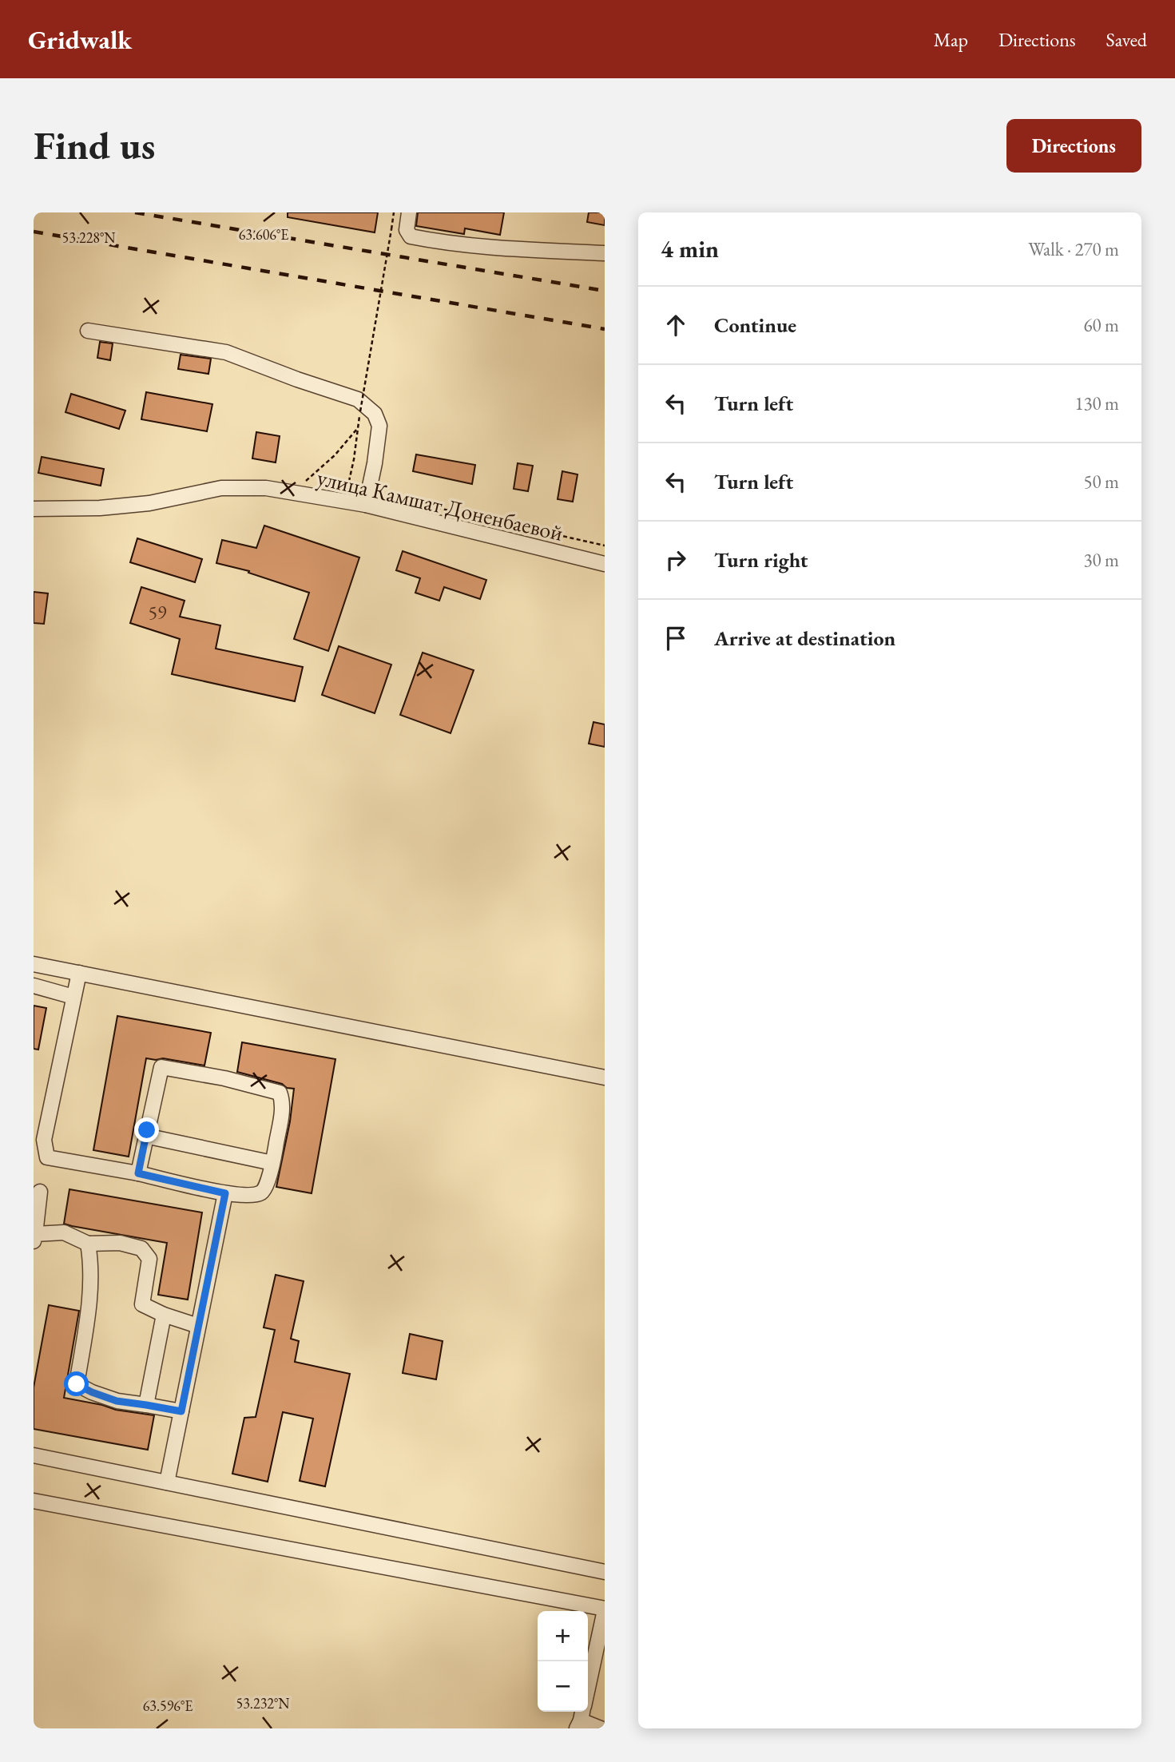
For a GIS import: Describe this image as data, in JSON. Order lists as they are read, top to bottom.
{
  "streets": {
    "street": ["улица Камшат Доненбаевой"]
  },
  "house_numbers": ["59"],
  "page": {
    "header": "Gridwalk",
    "nav": ["Map", "Directions", "Saved"],
    "buttons": "Directions",
    "title": "Find us",
    "heading": ["4 min", "Walk · 270 m"],
    "list": [
      ["Continue", "60 m"],
      ["Turn left", "130 m"],
      ["Turn left", "50 m"],
      ["Turn right", "30 m"],
      "Arrive at destination"
    ],
    "map_buttons": ["+", "−"]
  },
  "coordinates": [
    "63.606°E",
    "53.228°N",
    "53.232°N",
    "63.596°E"
  ]
}
